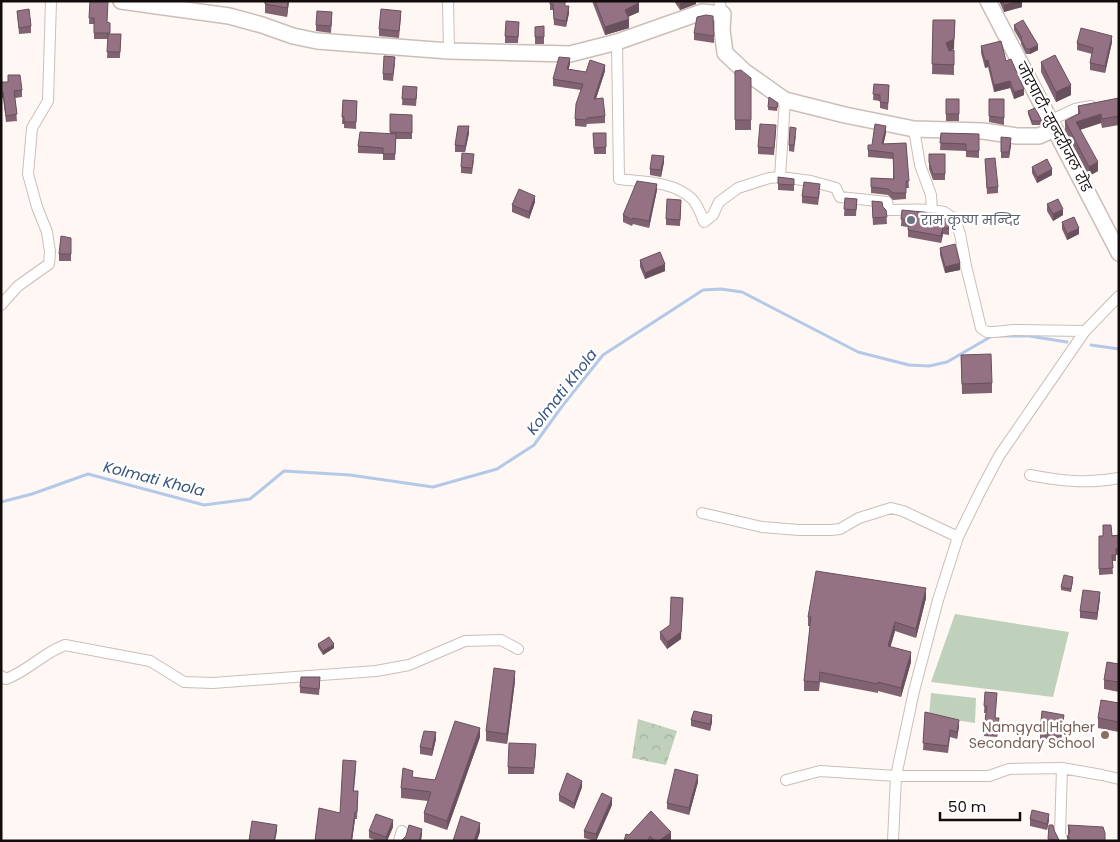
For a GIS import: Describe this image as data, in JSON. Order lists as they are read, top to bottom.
{
  "streets": {
    "street": ["जोरपाटी-सुन्दरीजल रोड"]
  },
  "water": ["Kolmati Khola"],
  "places": ["राम कृष्ण मन्दिर", "Namgyal Higher Secondary School"],
  "scale_bar": "50 m"
}
